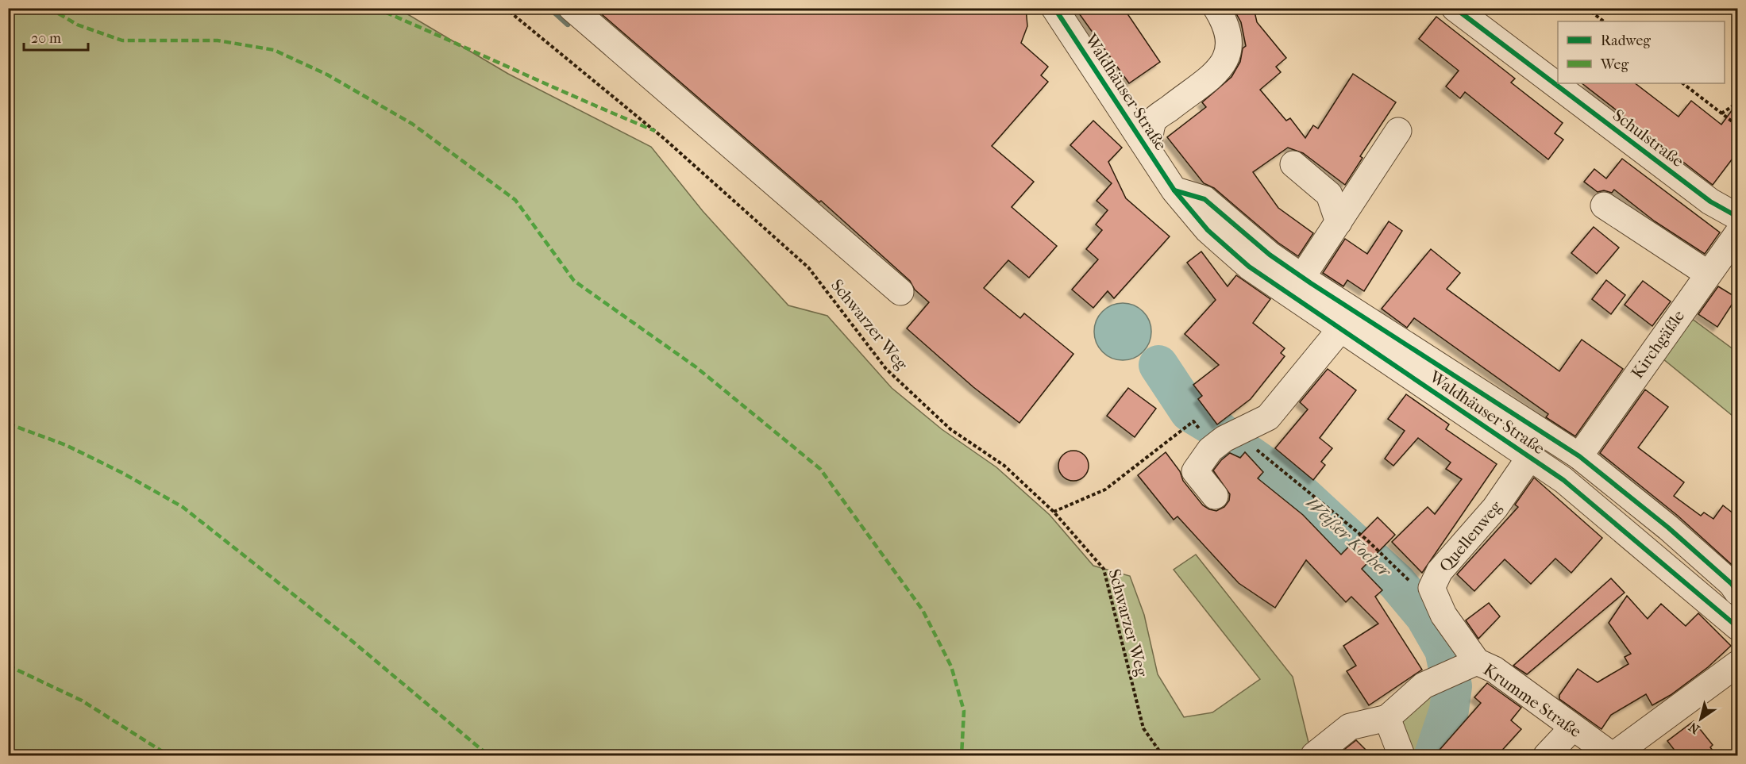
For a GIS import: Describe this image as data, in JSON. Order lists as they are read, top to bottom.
{
  "streets": {
    "street": [
      "Waldhäuser Straße",
      "Schulstraße",
      "Kirchgäßle",
      "Quellenweg",
      "Krumme Straße"
    ],
    "path": ["Schwarzer Weg"]
  },
  "crossings": [
    ["Waldhäuser Straße", "Kirchgäßle"],
    ["Waldhäuser Straße", "Quellenweg"],
    ["Quellenweg", "Krumme Straße"]
  ],
  "water": ["Weißer Kocher"],
  "legend": ["Radweg", "Weg"],
  "scale_bar": "20 m",
  "north": "bottom left"
}
